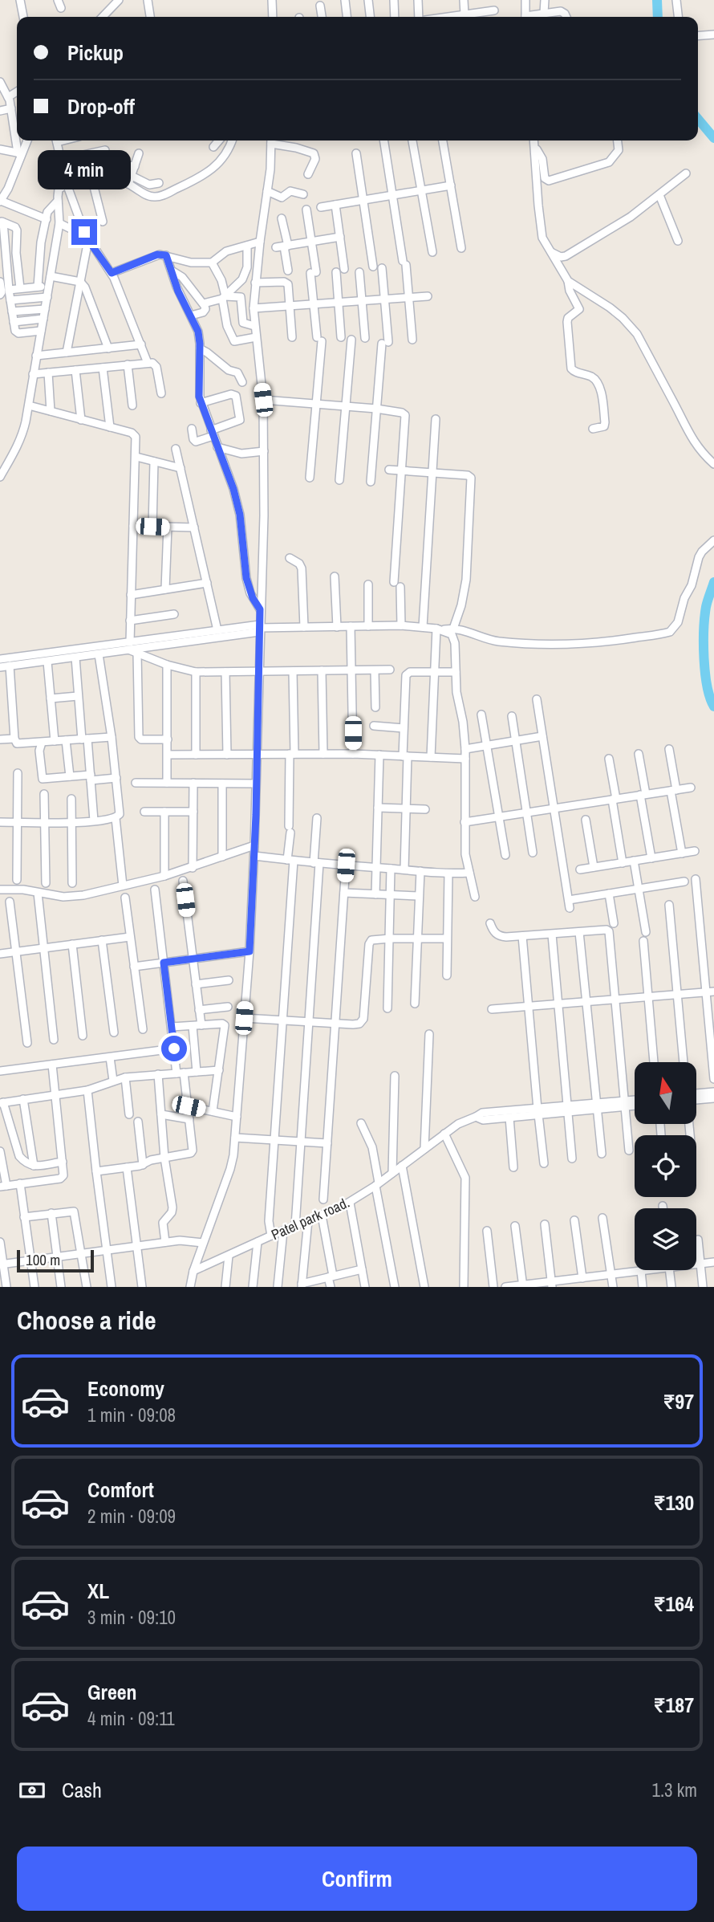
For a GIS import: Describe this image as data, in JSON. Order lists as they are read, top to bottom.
{
  "streets": {
    "street": ["Patel park road."]
  },
  "scale_bar": "100 m",
  "north": "top",
  "page": {
    "banner": ["Pickup", "Drop-off"],
    "bubble": "4 min",
    "scale": "100 m",
    "heading": "Choose a ride",
    "list": [
      {
        "name": "Economy",
        "note": "1 min · 09:08",
        "value": "₹97"
      },
      {
        "name": "Comfort",
        "note": "2 min · 09:09",
        "value": "₹130"
      },
      {
        "name": "XL",
        "note": "3 min · 09:10",
        "value": "₹164"
      },
      {
        "name": "Green",
        "note": "4 min · 09:11",
        "value": "₹187"
      }
    ],
    "pay": ["Cash", "1.3 km"],
    "buttons": "Confirm"
  }
}
